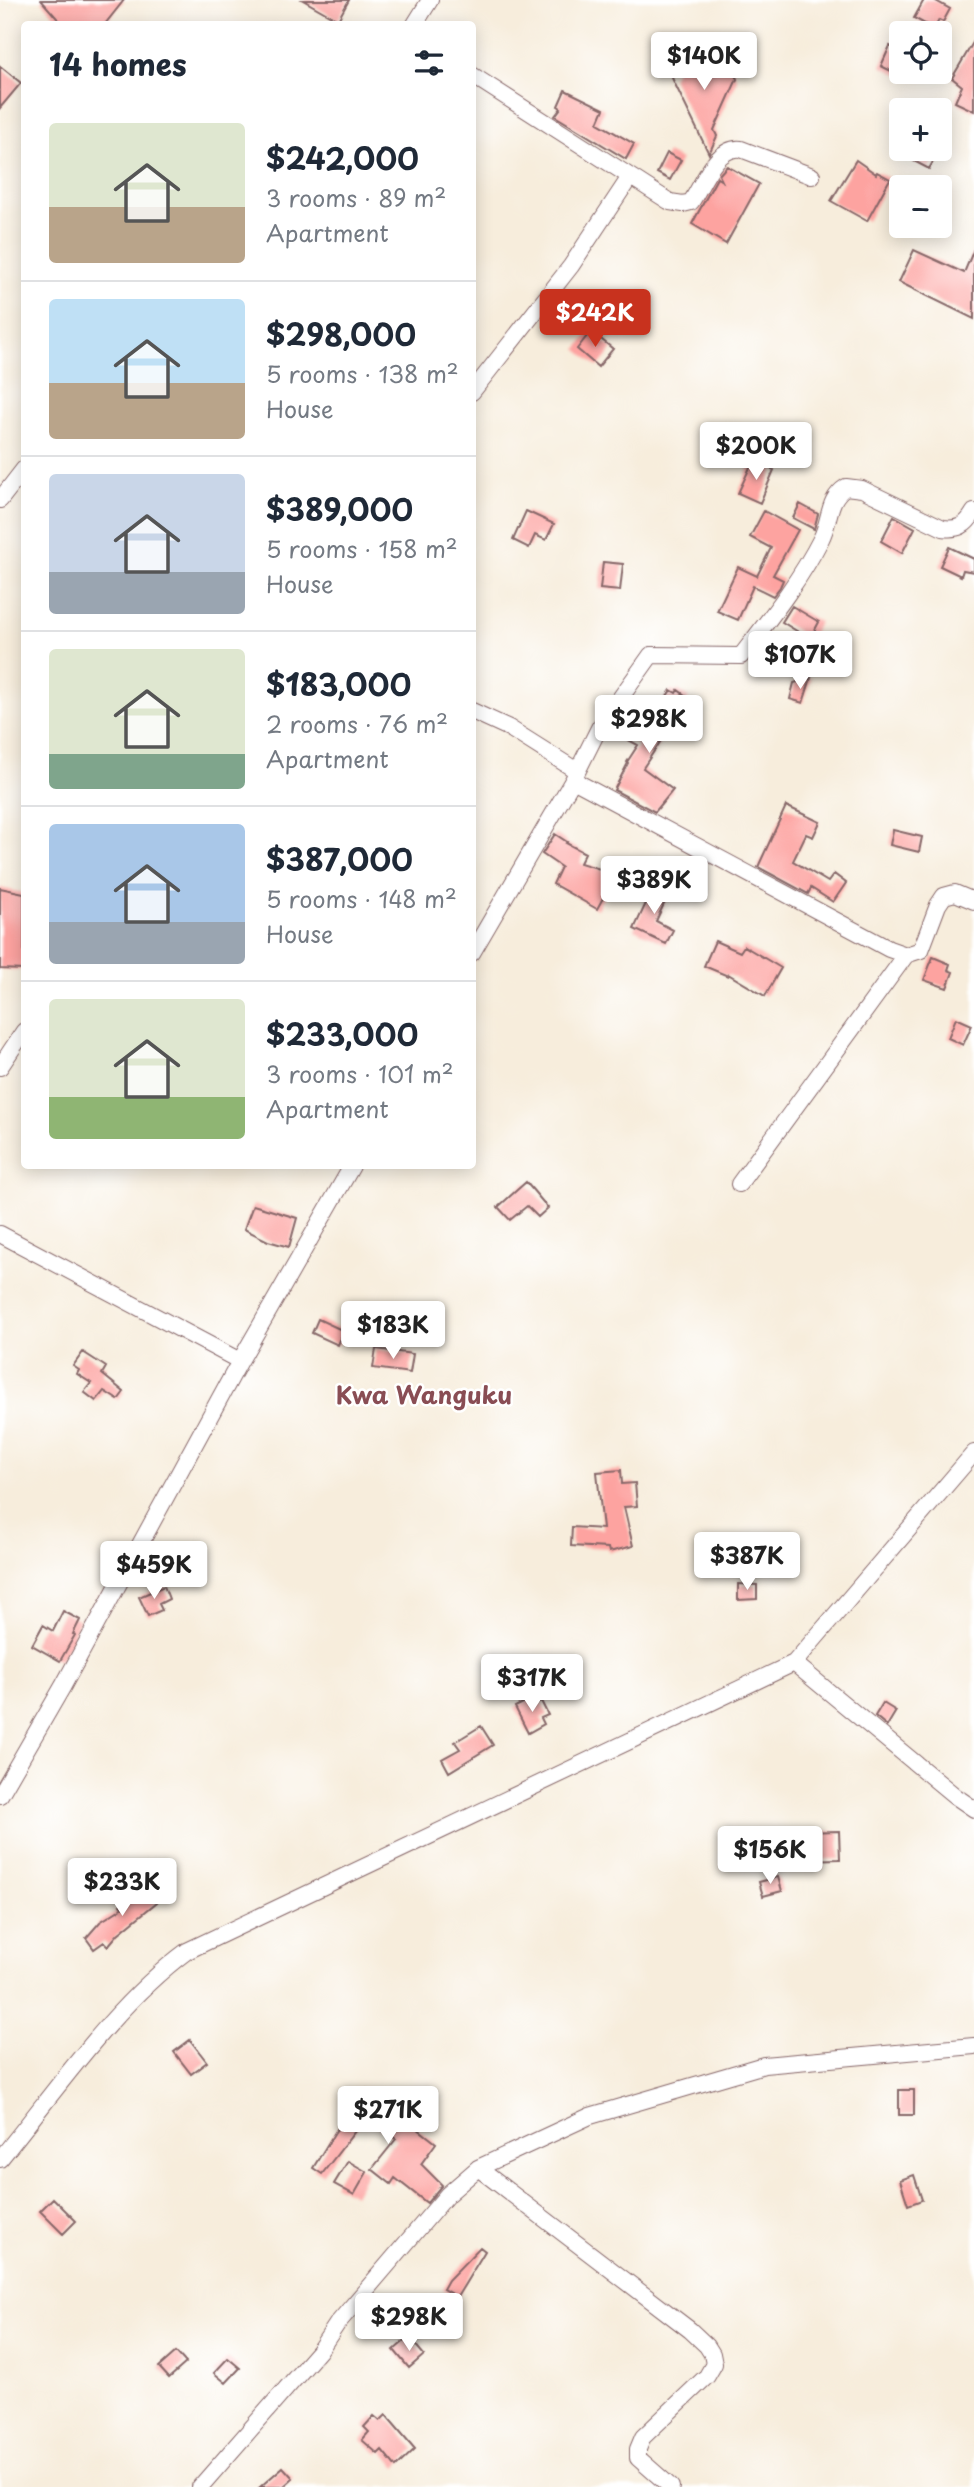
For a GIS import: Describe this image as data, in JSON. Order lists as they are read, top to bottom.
{
  "districts": ["Kwa Wanguku"],
  "page": {
    "map_buttons": ["+", "−"],
    "heading": "14 homes",
    "price": [
      "$140K",
      "$242K",
      "$200K",
      "$107K",
      "$298K",
      "$389K",
      "$183K",
      "$387K",
      "$459K",
      "$317K",
      "$156K",
      "$233K",
      "$271K",
      "$298K"
    ],
    "list": [
      {
        "name": "$242,000",
        "note": "3 rooms · 89 m² · Apartment"
      },
      {
        "name": "$298,000",
        "note": "5 rooms · 138 m² · House"
      },
      {
        "name": "$389,000",
        "note": "5 rooms · 158 m² · House"
      },
      {
        "name": "$183,000",
        "note": "2 rooms · 76 m² · Apartment"
      },
      {
        "name": "$387,000",
        "note": "5 rooms · 148 m² · House"
      },
      {
        "name": "$233,000",
        "note": "3 rooms · 101 m² · Apartment"
      }
    ]
  }
}
